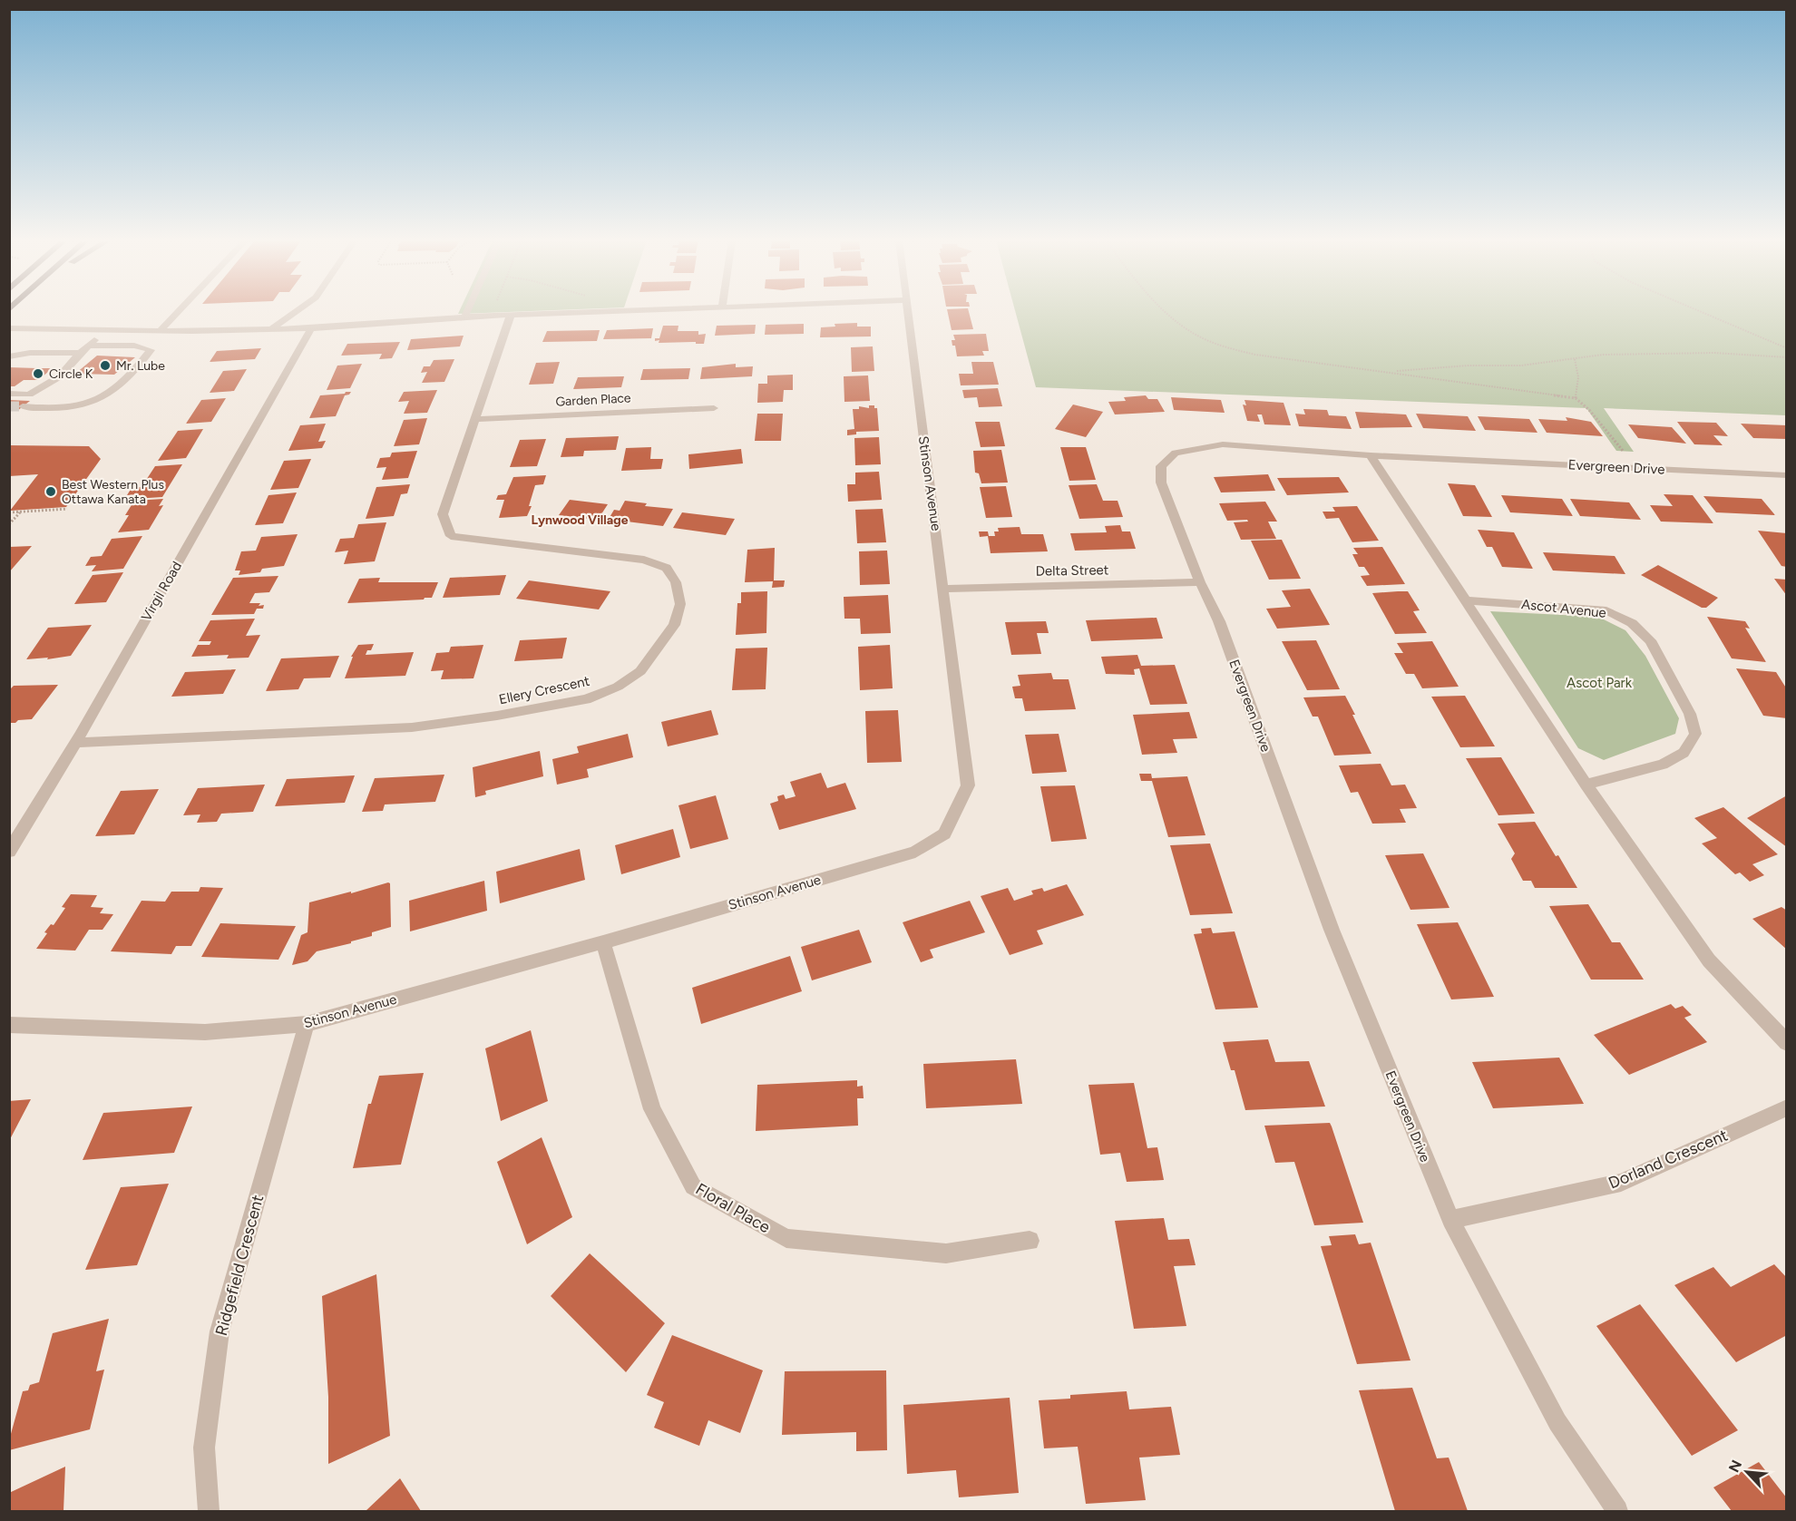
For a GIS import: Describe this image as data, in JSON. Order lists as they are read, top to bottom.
{
  "streets": {
    "street": [
      "Garden Place",
      "Evergreen Drive",
      "Stinson Avenue",
      "Delta Street",
      "Virgil Road",
      "Ascot Avenue",
      "Ellery Crescent",
      "Dorland Crescent",
      "Floral Place",
      "Ridgefield Crescent"
    ]
  },
  "crossings": [
    ["Garden Place", "Ellery Crescent"],
    ["Evergreen Drive", "Delta Street"],
    ["Evergreen Drive", "Dorland Crescent"],
    ["Stinson Avenue", "Delta Street"],
    ["Stinson Avenue", "Floral Place"],
    ["Stinson Avenue", "Ridgefield Crescent"],
    ["Virgil Road", "Ellery Crescent"]
  ],
  "districts": ["Lynwood Village"],
  "parks": ["Ascot Park"],
  "places": ["Mr. Lube", "Circle K", "Best Western Plus Ottawa Kanata"],
  "north": "top left"
}
